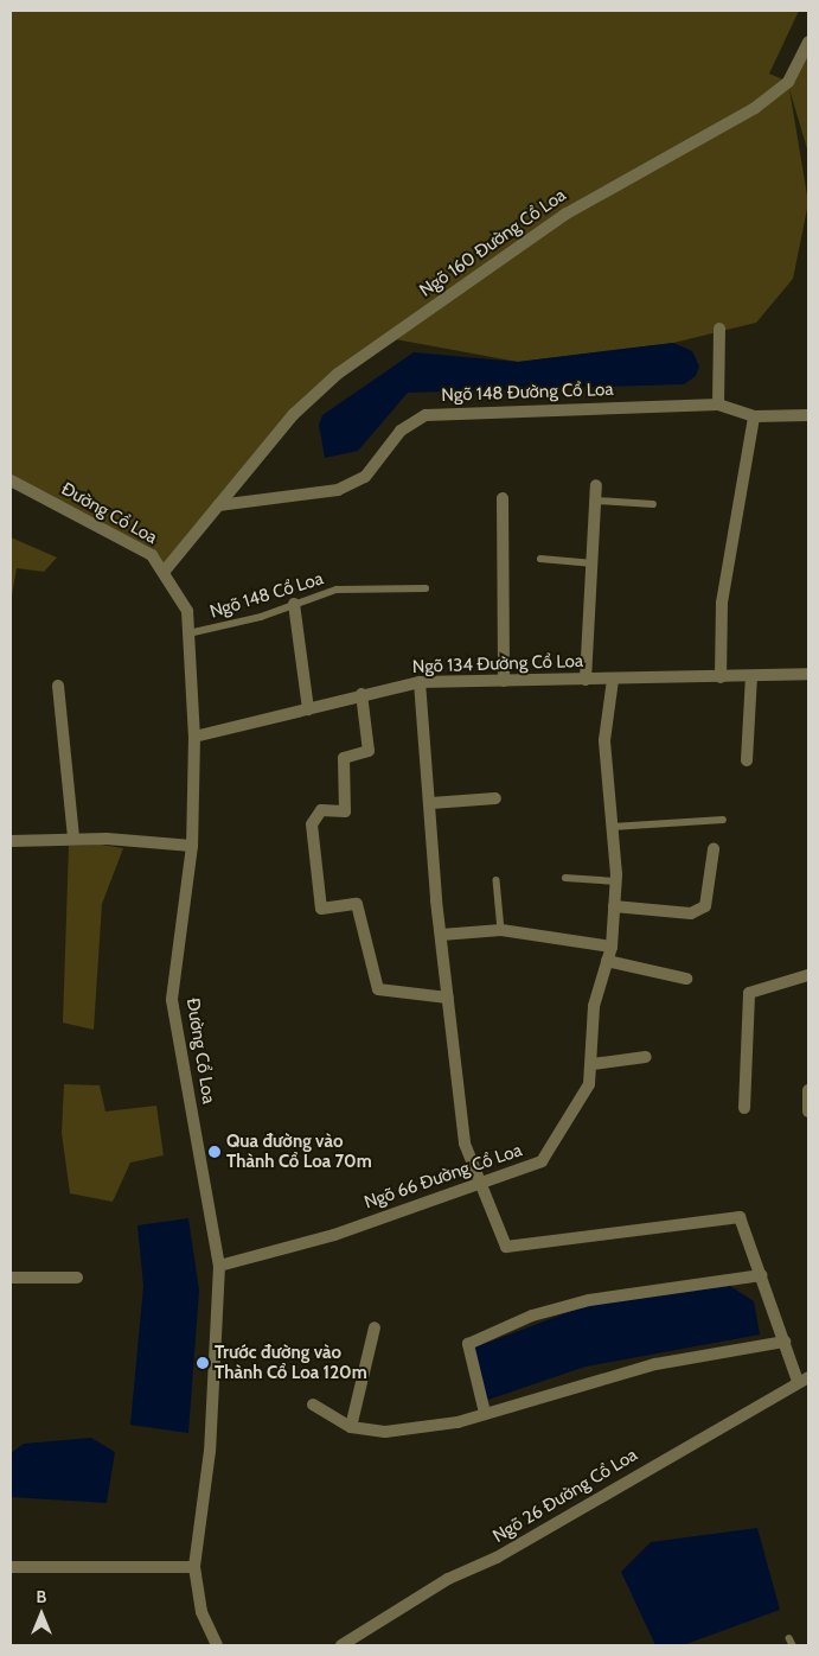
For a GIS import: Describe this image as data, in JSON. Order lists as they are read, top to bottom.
{
  "streets": {
    "street": [
      "Ngõ 160 Đường Cổ Loa",
      "Ngõ 148 Đường Cổ Loa",
      "Đường Cổ Loa",
      "Ngõ 134 Đường Cổ Loa",
      "Ngõ 66 Đường Cổ Loa",
      "Ngõ 26 Đường Cổ Loa"
    ],
    "lane": ["Ngõ 148 Cổ Loa"]
  },
  "crossings": [
    ["Ngõ 160 Đường Cổ Loa", "Ngõ 148 Đường Cổ Loa"],
    ["Đường Cổ Loa", "Ngõ 148 Cổ Loa"],
    ["Đường Cổ Loa", "Ngõ 134 Đường Cổ Loa"],
    ["Đường Cổ Loa", "Ngõ 66 Đường Cổ Loa"],
    ["Ngõ 134 Đường Cổ Loa", "Ngõ 66 Đường Cổ Loa"]
  ],
  "places": ["Qua đường vào Thành Cổ Loa 70m", "Trước đường vào Thành Cổ Loa 120m"],
  "north": "top"
}
